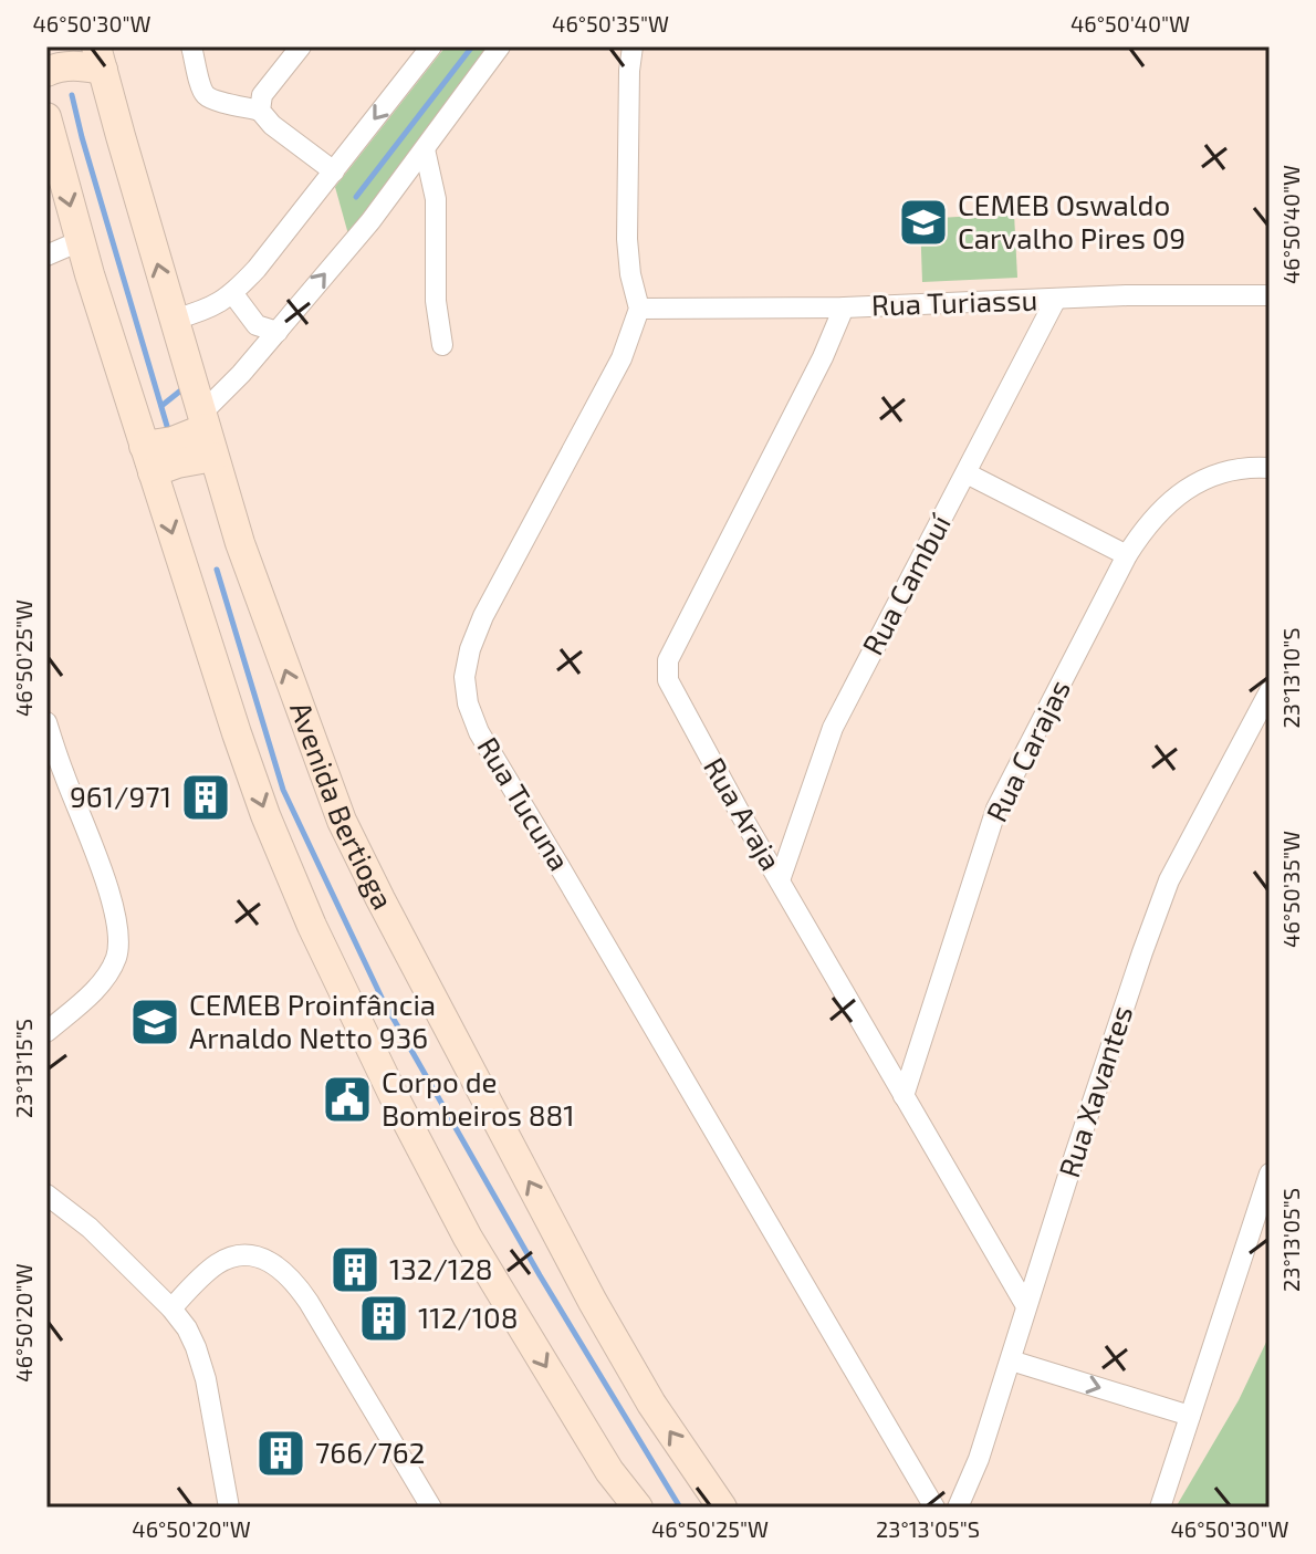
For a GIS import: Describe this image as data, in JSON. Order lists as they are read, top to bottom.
{
  "streets": {
    "street": [
      "Rua Turiassu",
      "Rua Cambuí",
      "Rua Carajas",
      "Rua Tucuna",
      "Avenida Bertioga",
      "Rua Araja",
      "Rua Xavantes"
    ]
  },
  "crossings": [
    ["Rua Turiassu", "Rua Cambuí"],
    ["Rua Turiassu", "Rua Tucuna"],
    ["Rua Turiassu", "Rua Araja"],
    ["Rua Cambuí", "Rua Araja"],
    ["Rua Carajas", "Rua Araja"],
    ["Rua Araja", "Rua Xavantes"]
  ],
  "places": {
    "school or university": ["CEMEB Oswaldo Carvalho Pires 09", "CEMEB Proinfância Arnaldo Netto 936"],
    "building": [
      "961/971",
      "132/128",
      "112/108",
      "766/762"
    ],
    "public building": ["Corpo de Bombeiros 881"]
  },
  "coordinates": [
    "46°50'30\"W",
    "46°50'35\"W",
    "46°50'40\"W",
    "46°50'25\"W",
    "23°13'10\"S",
    "23°13'15\"S",
    "23°13'05\"S",
    "46°50'20\"W"
  ]
}
